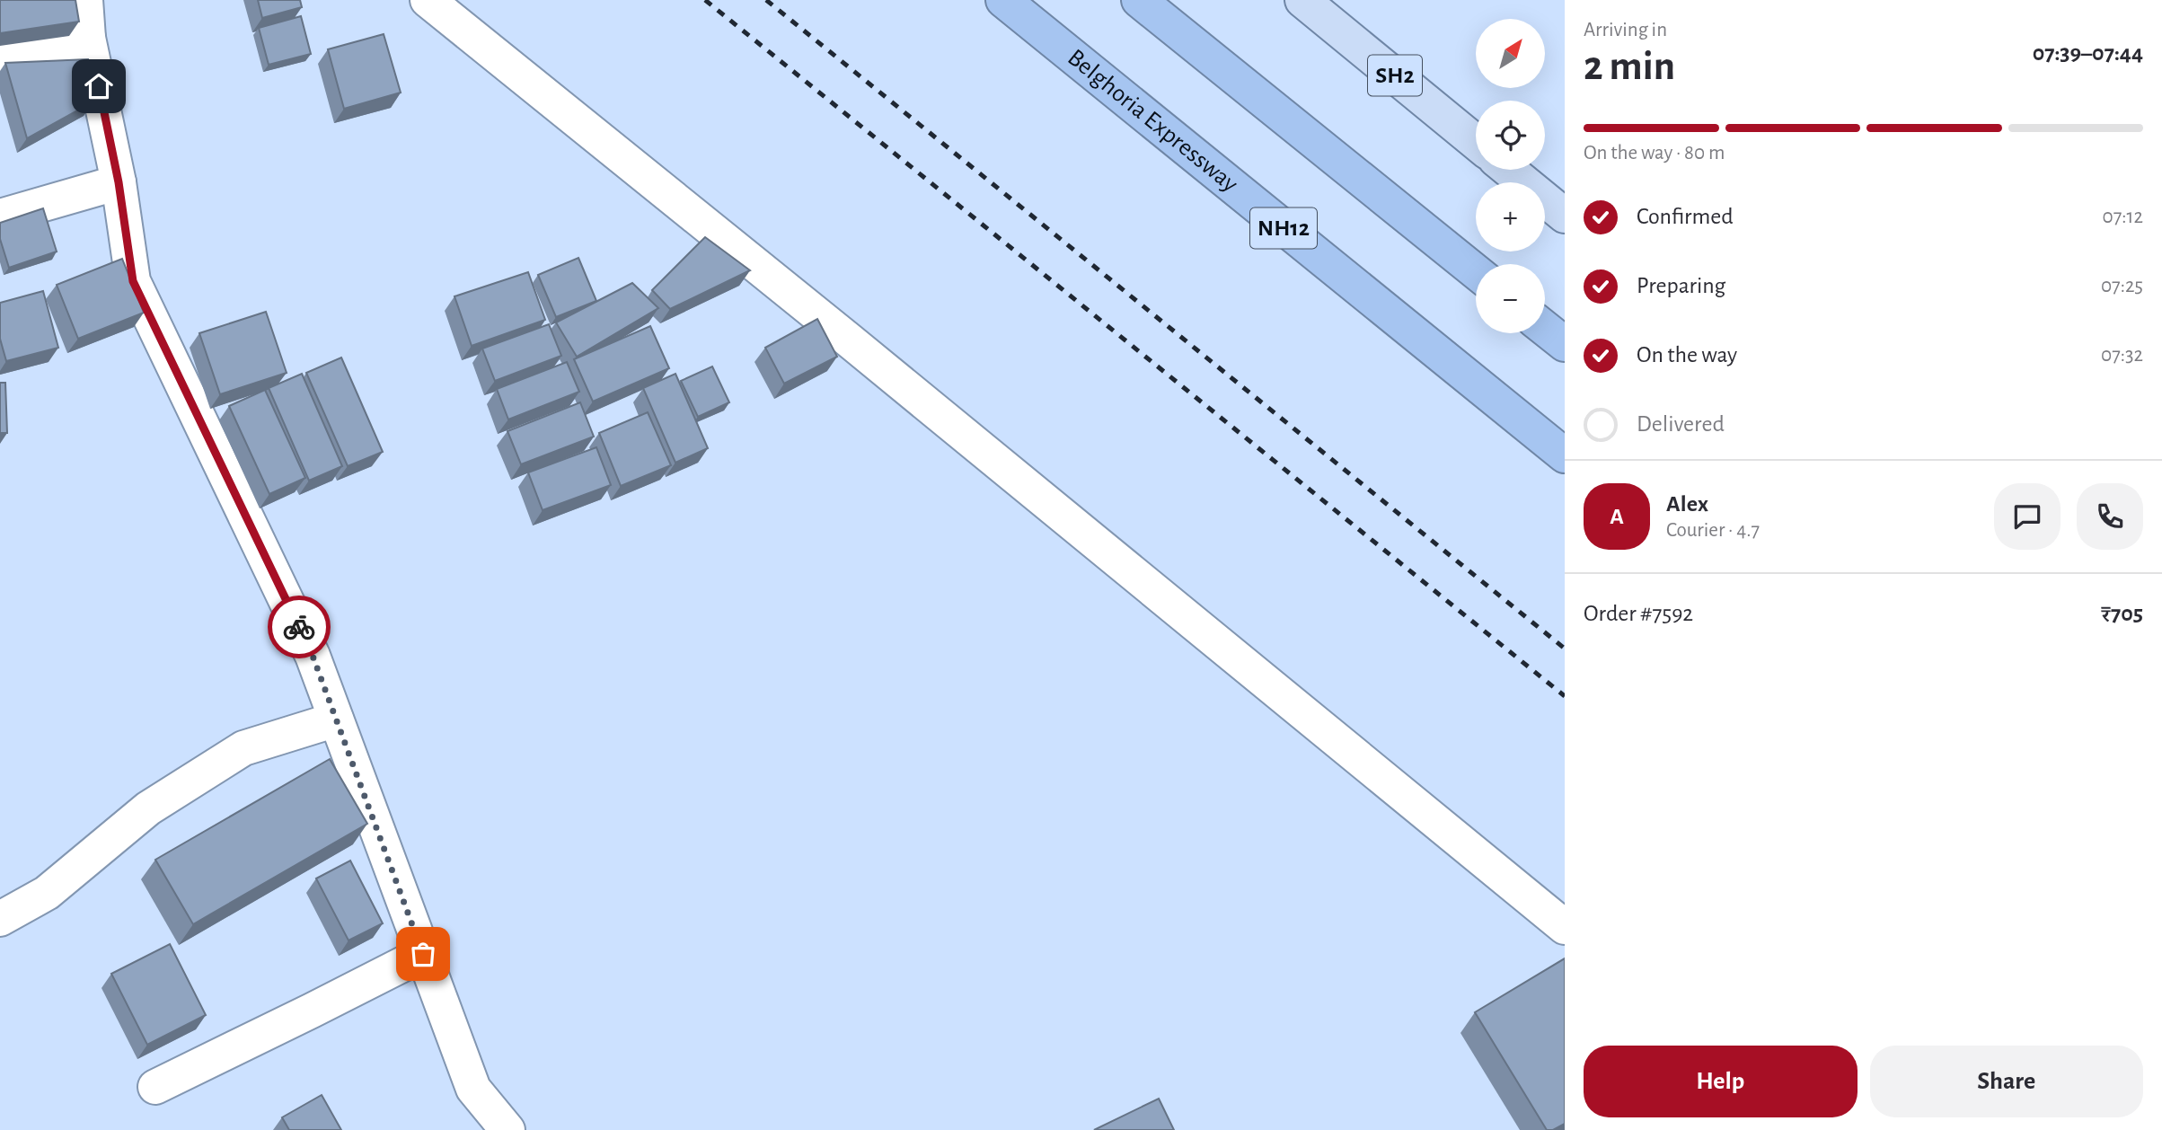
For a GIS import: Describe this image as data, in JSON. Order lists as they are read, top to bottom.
{
  "streets": {
    "highway": ["Belghoria Expressway", "NH12"],
    "main road": ["SH2"]
  },
  "north": "top right",
  "page": {
    "heading": ["2 min", "Arriving in", "07:39–07:44"],
    "panel": [
      "Alex",
      "Courier · 4.7",
      "Order #7592",
      "₹705"
    ],
    "map_buttons": ["+", "−"],
    "bar": "On the way · 80 m",
    "list": [
      ["Confirmed", "07:12"],
      ["Preparing", "07:25"],
      ["On the way", "07:32"],
      "Delivered"
    ],
    "round": "A",
    "buttons": ["Help", "Share"]
  }
}
